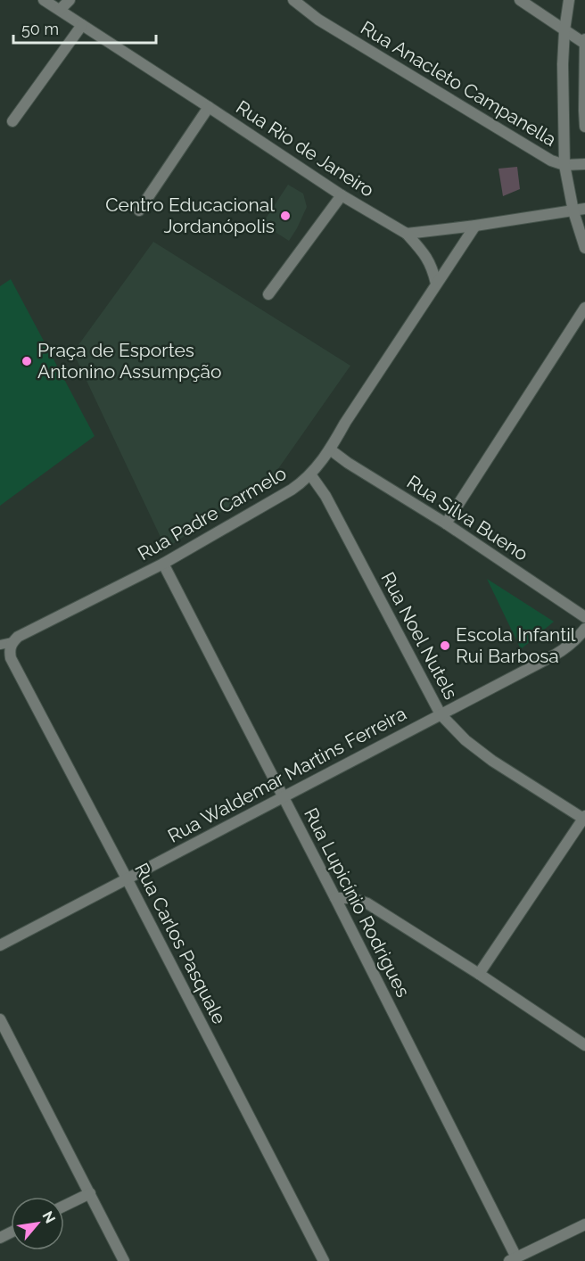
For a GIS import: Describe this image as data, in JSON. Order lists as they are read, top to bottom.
{
  "streets": {
    "street": [
      "Rua Anacleto Campanella",
      "Rua Rio de Janeiro",
      "Rua Padre Carmelo",
      "Rua Silva Bueno",
      "Rua Noel Nutels",
      "Rua Waldemar Martins Ferreira",
      "Rua Lupicínio Rodrigues",
      "Rua Carlos Pasquale"
    ]
  },
  "crossings": [
    ["Rua Padre Carmelo", "Rua Silva Bueno"],
    ["Rua Padre Carmelo", "Rua Noel Nutels"],
    ["Rua Padre Carmelo", "Rua Lupicínio Rodrigues"],
    ["Rua Padre Carmelo", "Rua Carlos Pasquale"],
    ["Rua Noel Nutels", "Rua Waldemar Martins Ferreira"],
    ["Rua Waldemar Martins Ferreira", "Rua Lupicínio Rodrigues"],
    ["Rua Waldemar Martins Ferreira", "Rua Carlos Pasquale"]
  ],
  "places": ["Centro Educacional Jordanópolis", "Praça de Esportes Antonino Assumpção", "Escola Infantil Rui Barbosa"],
  "scale_bar": "50 m",
  "north": "top right"
}
